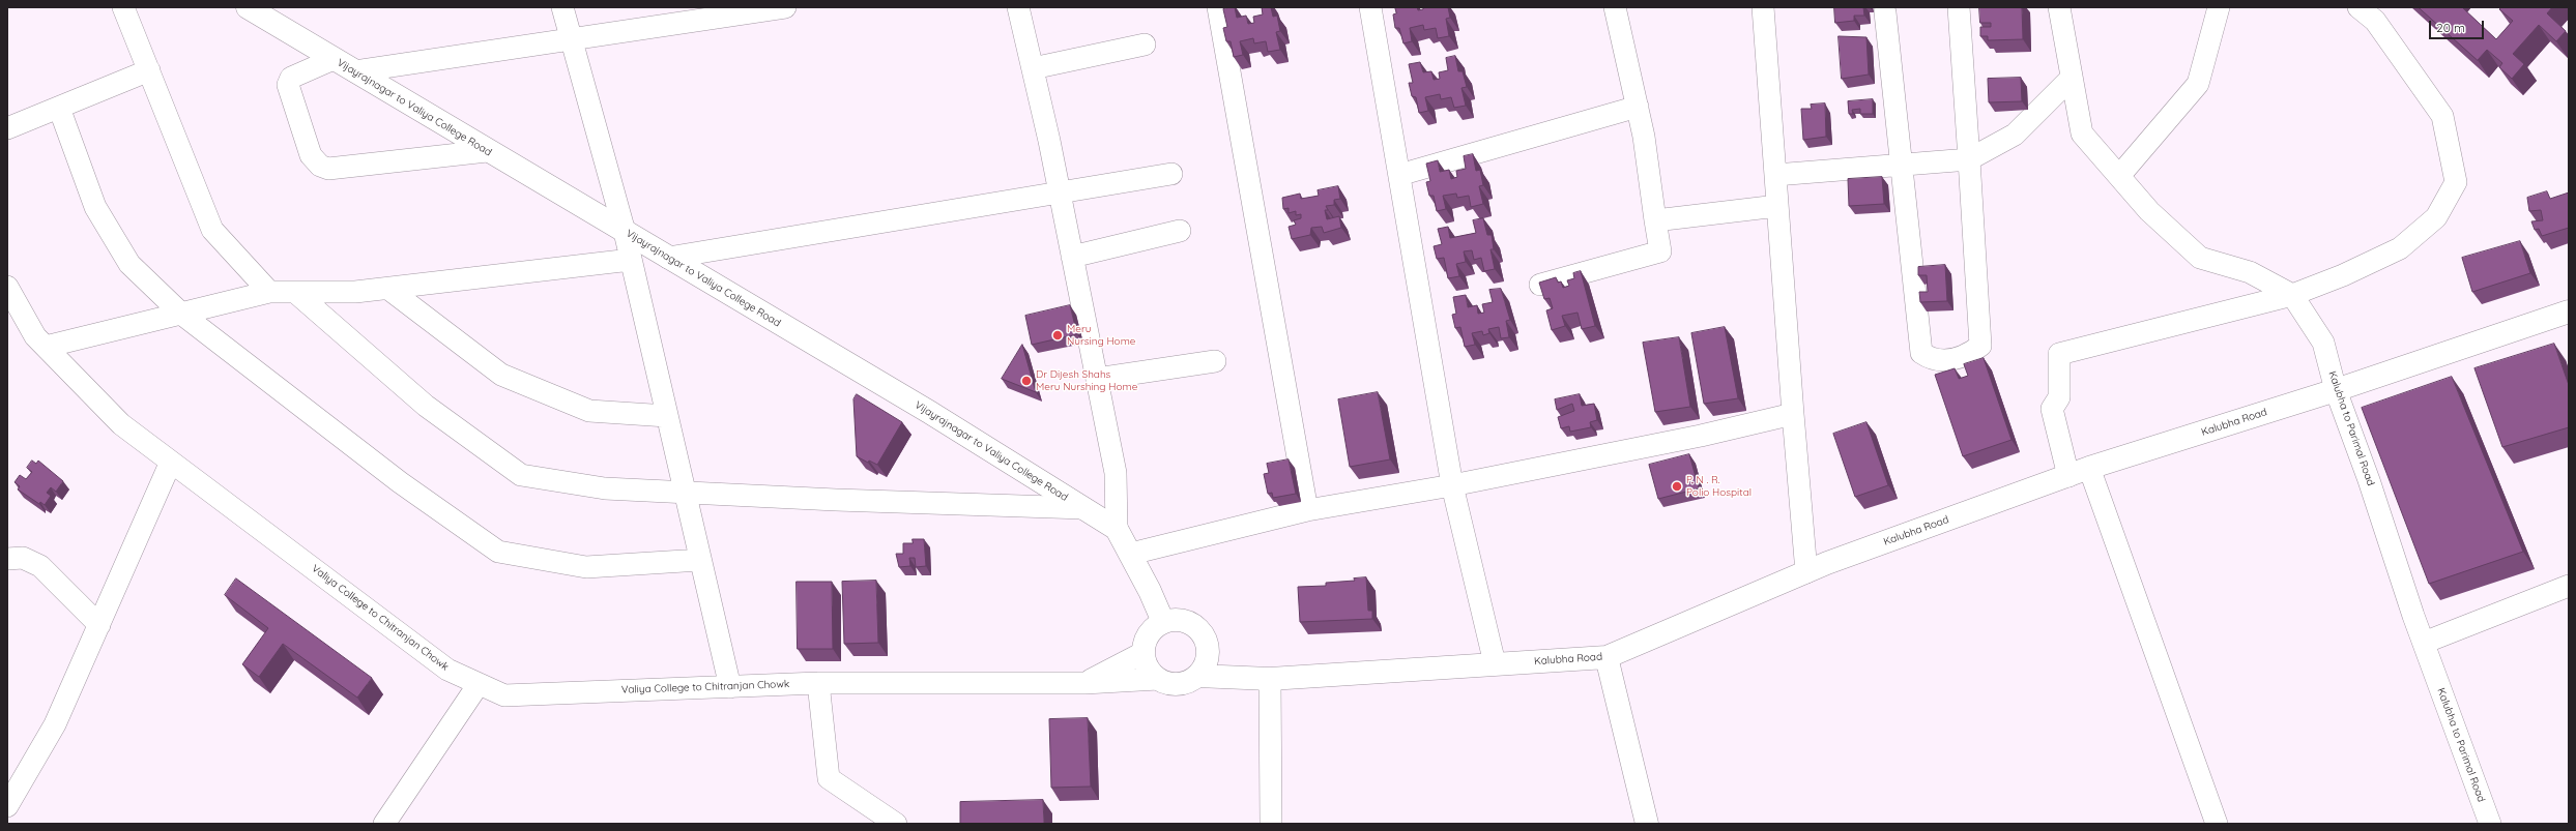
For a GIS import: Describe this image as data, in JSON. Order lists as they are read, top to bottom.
{
  "streets": {
    "street": [
      "Vijayrajnagar to Valiya College Road",
      "Kalubha Road",
      "Kalubha to Parimal Road",
      "Valiya College to Chitranjan Chowk"
    ]
  },
  "crossings": [
    ["Vijayrajnagar to Valiya College Road", "Kalubha Road"],
    ["Vijayrajnagar to Valiya College Road", "Valiya College to Chitranjan Chowk"],
    ["Kalubha Road", "Kalubha to Parimal Road"],
    ["Kalubha Road", "Valiya College to Chitranjan Chowk"]
  ],
  "places": ["Meru Nursing Home", "Dr Dijesh Shahs Meru Nurshing Home", "P. N . R. Polio Hospital"],
  "scale_bar": "20 m"
}
